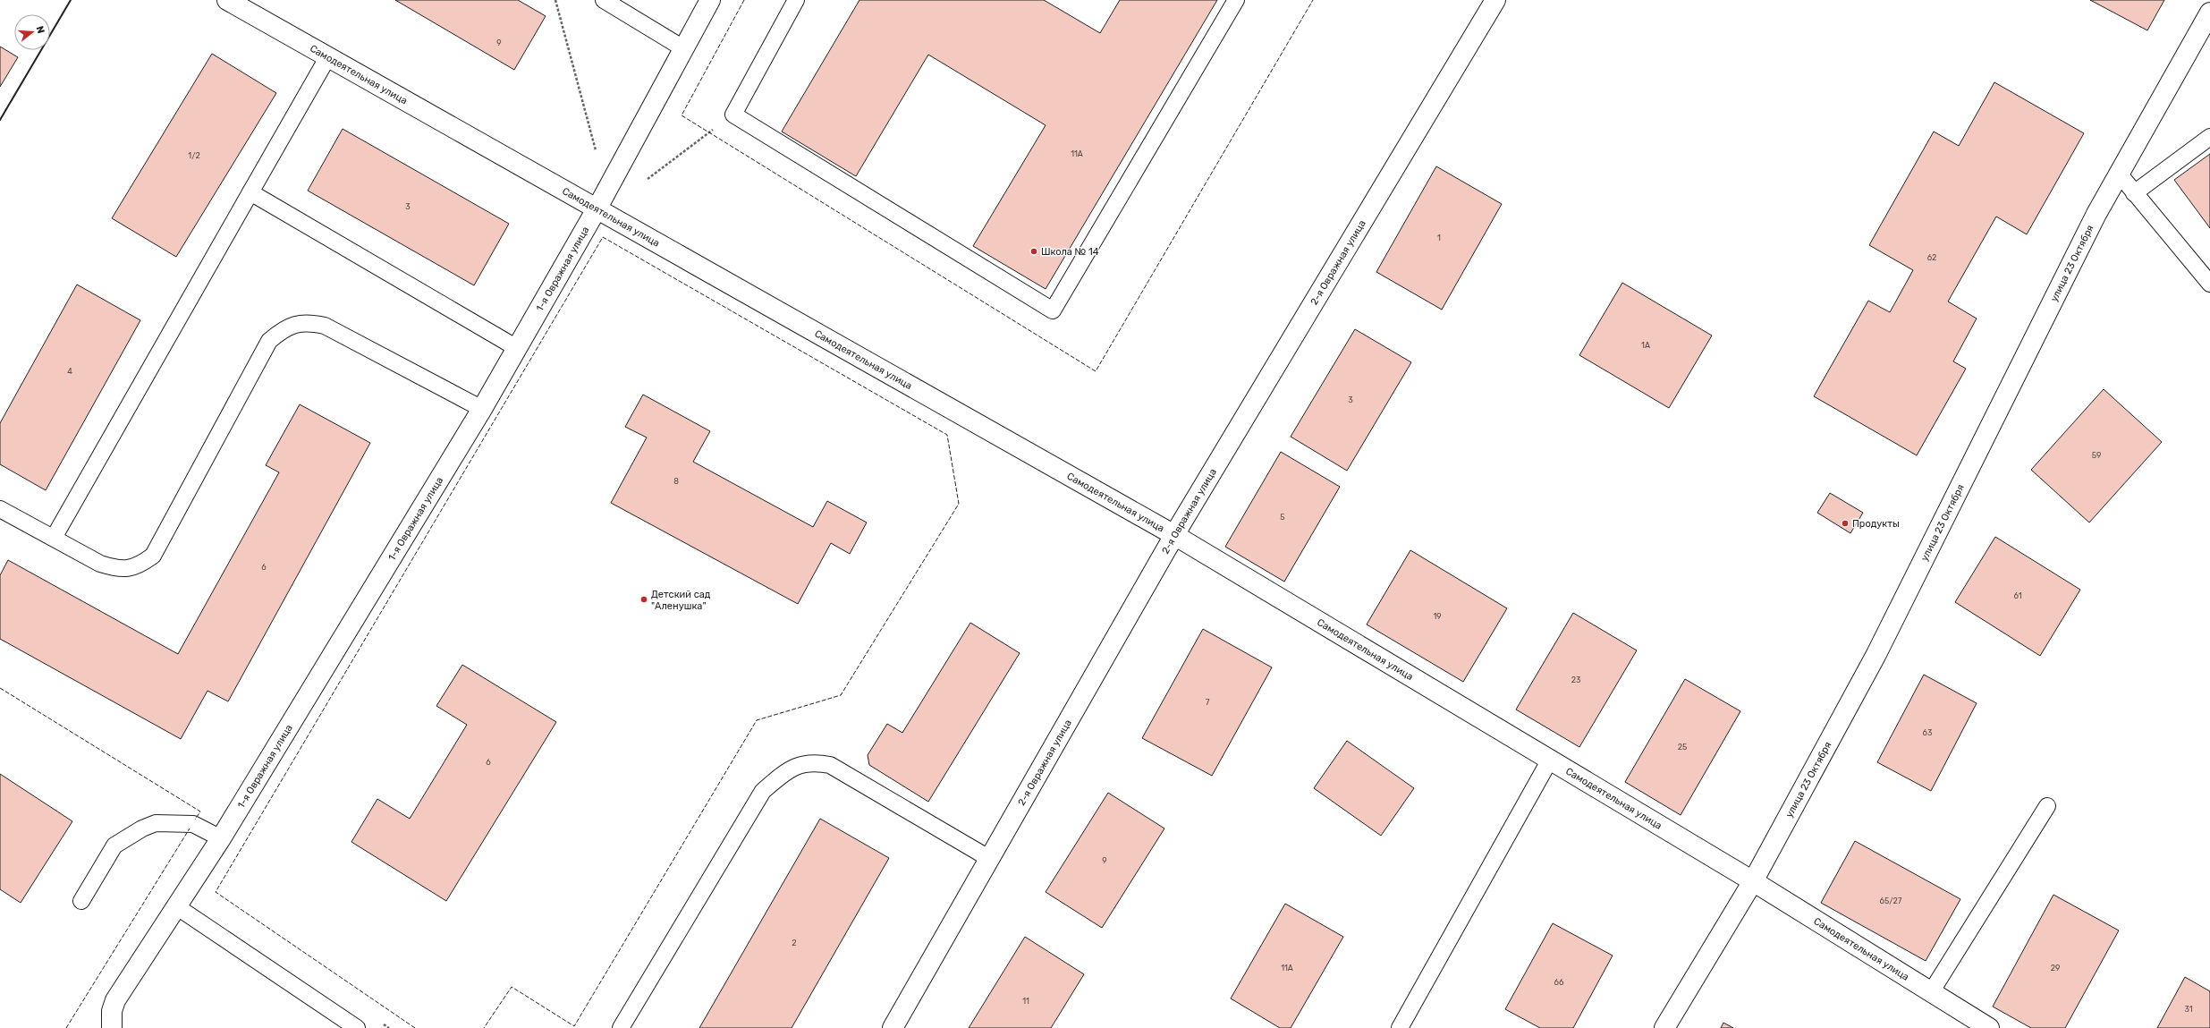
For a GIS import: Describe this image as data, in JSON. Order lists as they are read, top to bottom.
{
  "streets": {
    "street": [
      "Самодеятельная улица",
      "2-я Овражная улица",
      "улица 23 Октября",
      "1-я Овражная улица"
    ]
  },
  "crossings": [
    ["Самодеятельная улица", "2-я Овражная улица"],
    ["Самодеятельная улица", "улица 23 Октября"],
    ["Самодеятельная улица", "1-я Овражная улица"]
  ],
  "places": ["Школа № 14", "Продукты", "Детский сад \"Аленушка\""],
  "house_numbers": [
    "9",
    "11А",
    "1/2",
    "3",
    "1",
    "62",
    "1А",
    "4",
    "3",
    "59",
    "8",
    "5",
    "6",
    "61",
    "19",
    "23",
    "7",
    "63",
    "25",
    "6",
    "9",
    "65/27",
    "2",
    "11А",
    "29",
    "66",
    "11",
    "31"
  ],
  "north": "right"
}
